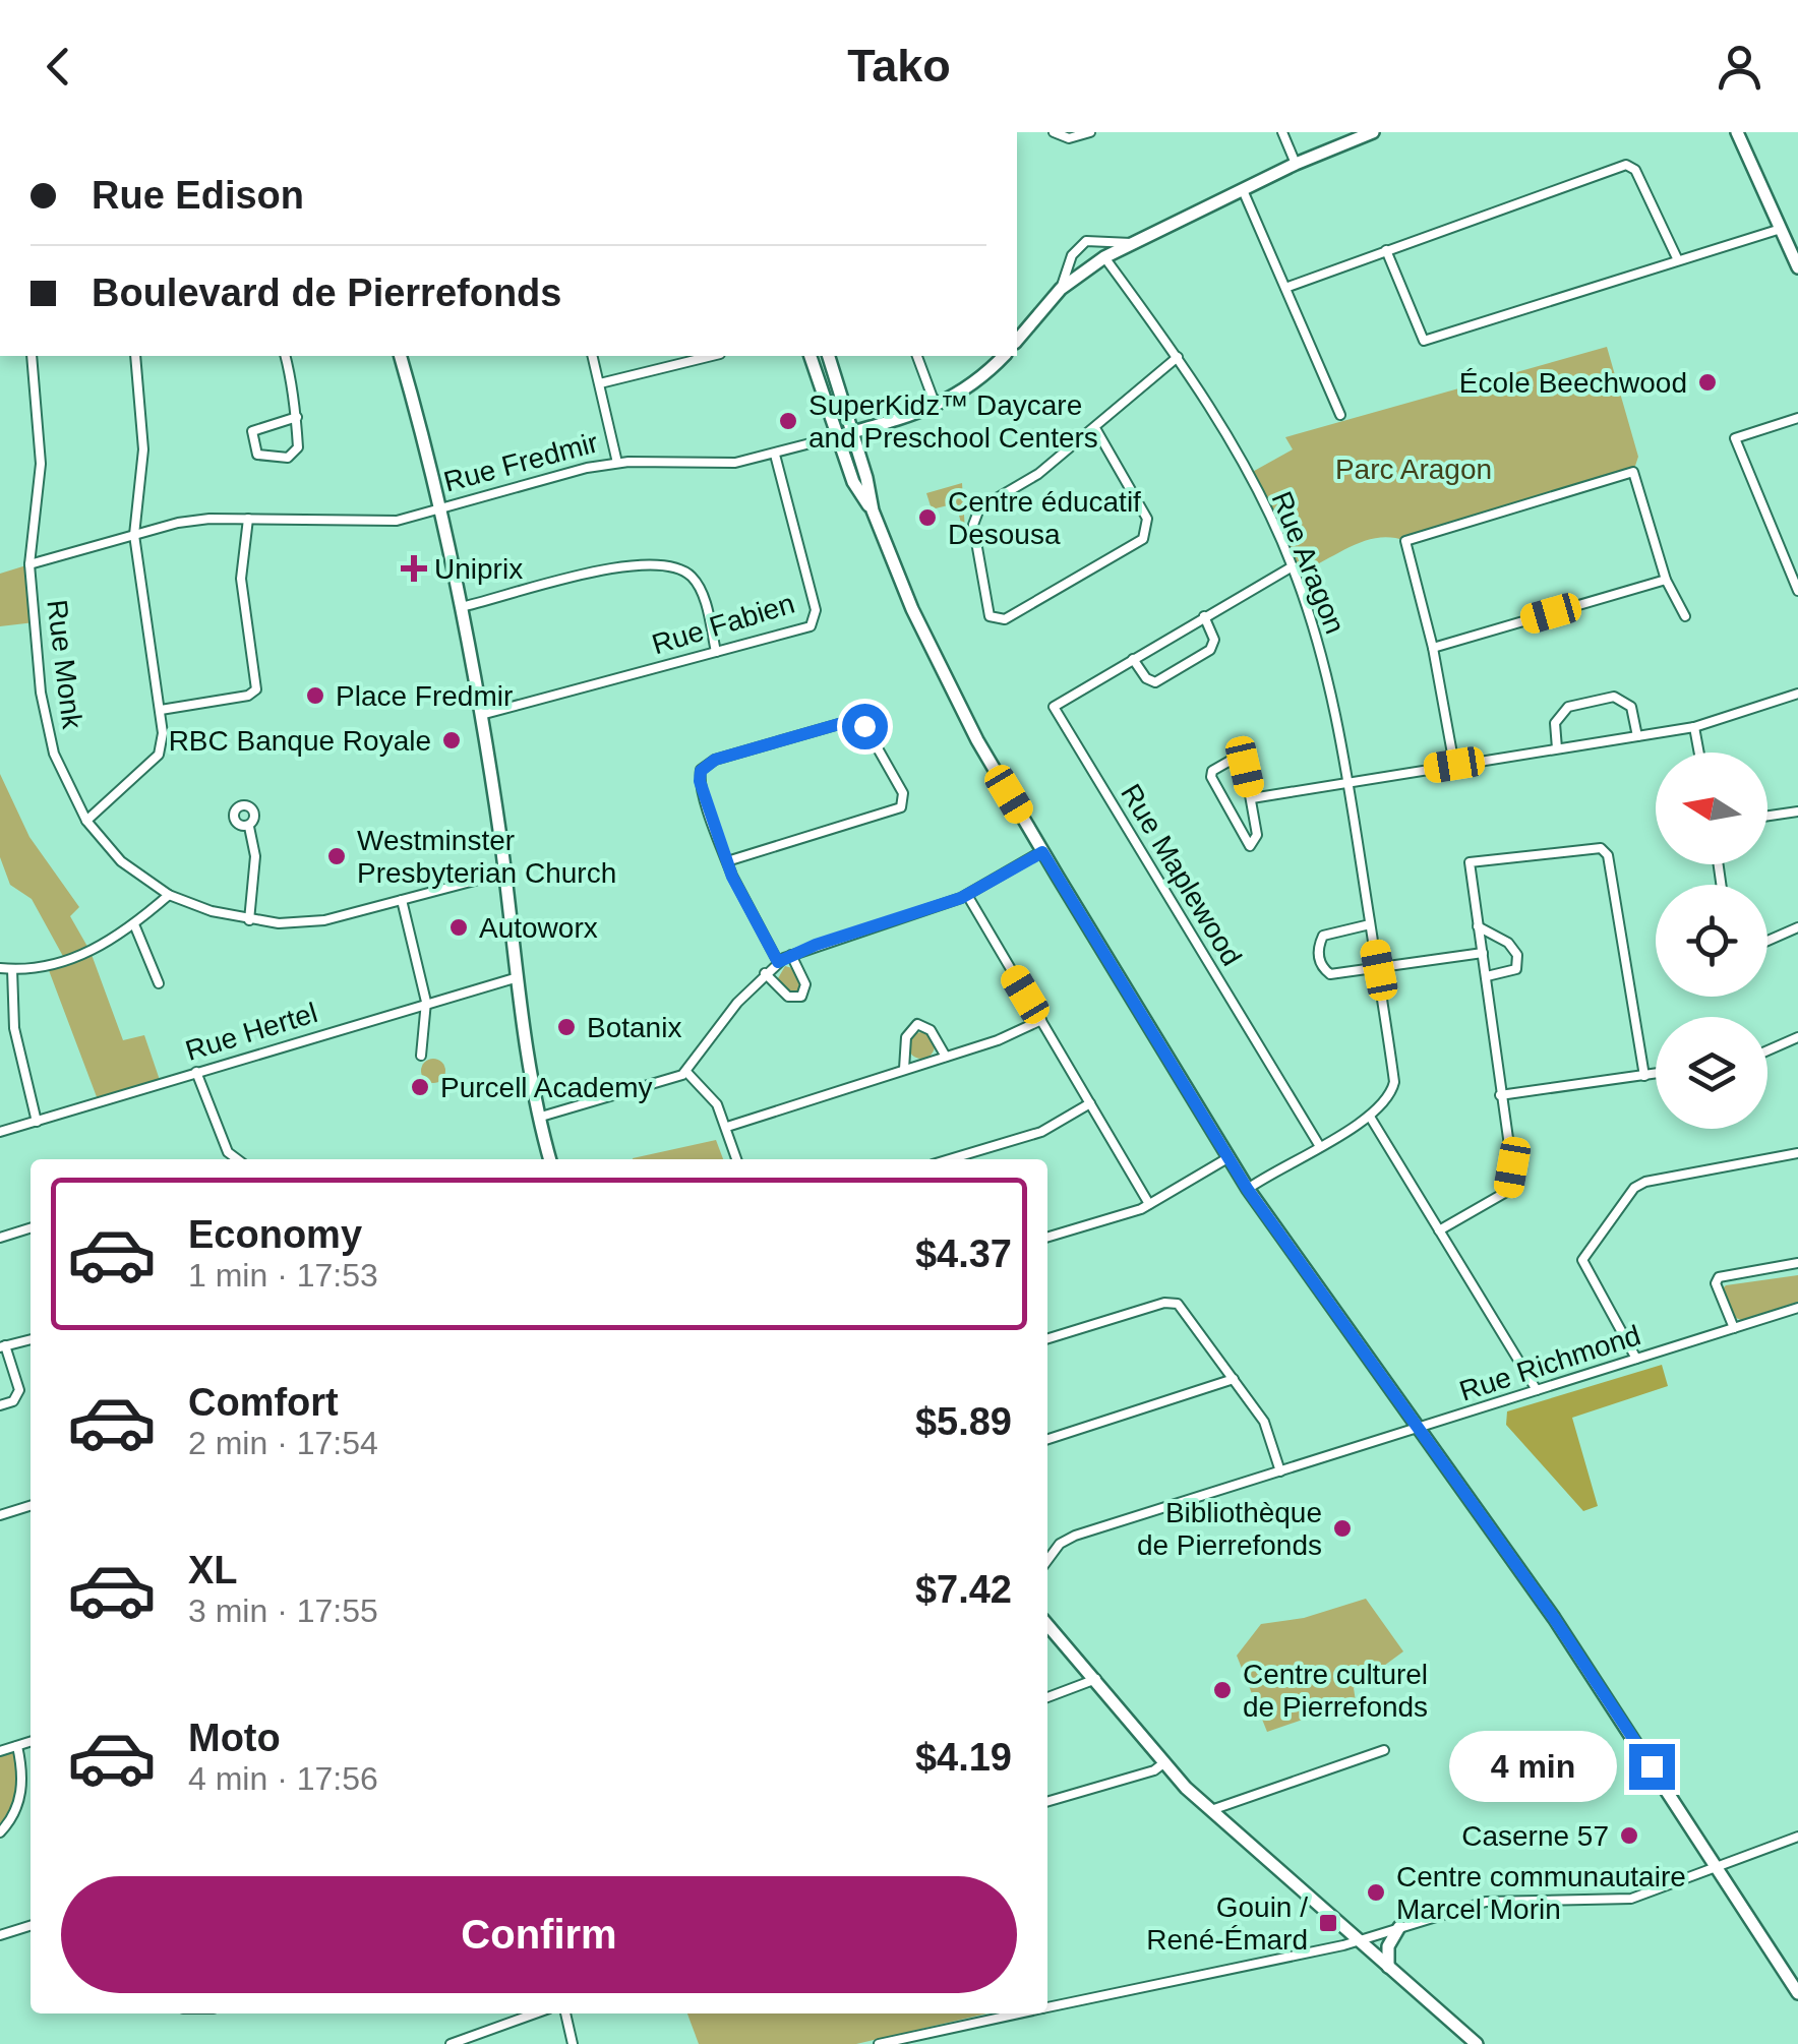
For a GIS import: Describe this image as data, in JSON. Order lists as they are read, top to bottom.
{
  "streets": {
    "street": [
      "Rue Fredmir",
      "Rue Aragon",
      "Rue Fabien",
      "Rue Monk",
      "Rue Maplewood",
      "Rue Hertel",
      "Rue Richmond"
    ]
  },
  "crossings": [
    ["Rue Fredmir", "Rue Fabien"],
    ["Rue Fredmir", "Rue Monk"],
    ["Rue Aragon", "Rue Maplewood"]
  ],
  "parks": ["Parc Aragon"],
  "places": {
    "other": [
      "École Beechwood",
      "SuperKidz™ Daycare and Preschool Centers",
      "Centre éducatif Desousa",
      "Place Fredmir",
      "RBC Banque Royale",
      "Westminster Presbyterian Church",
      "Autoworx",
      "Botanix",
      "Purcell Academy",
      "Bibliothèque de Pierrefonds",
      "Centre culturel de Pierrefonds",
      "Caserne 57",
      "Centre communautaire Marcel Morin"
    ],
    "health": ["Uniprix"],
    "transit": ["Gouin / René-Émard"]
  },
  "north": "left",
  "page": {
    "header": "Tako",
    "banner": ["Rue Edison", "Boulevard de Pierrefonds"],
    "list": [
      {
        "name": "Economy",
        "note": "1 min · 17:53",
        "value": "$4.37"
      },
      {
        "name": "Comfort",
        "note": "2 min · 17:54",
        "value": "$5.89"
      },
      {
        "name": "XL",
        "note": "3 min · 17:55",
        "value": "$7.42"
      },
      {
        "name": "Moto",
        "note": "4 min · 17:56",
        "value": "$4.19"
      }
    ],
    "bubble": "4 min",
    "buttons": "Confirm"
  }
}
